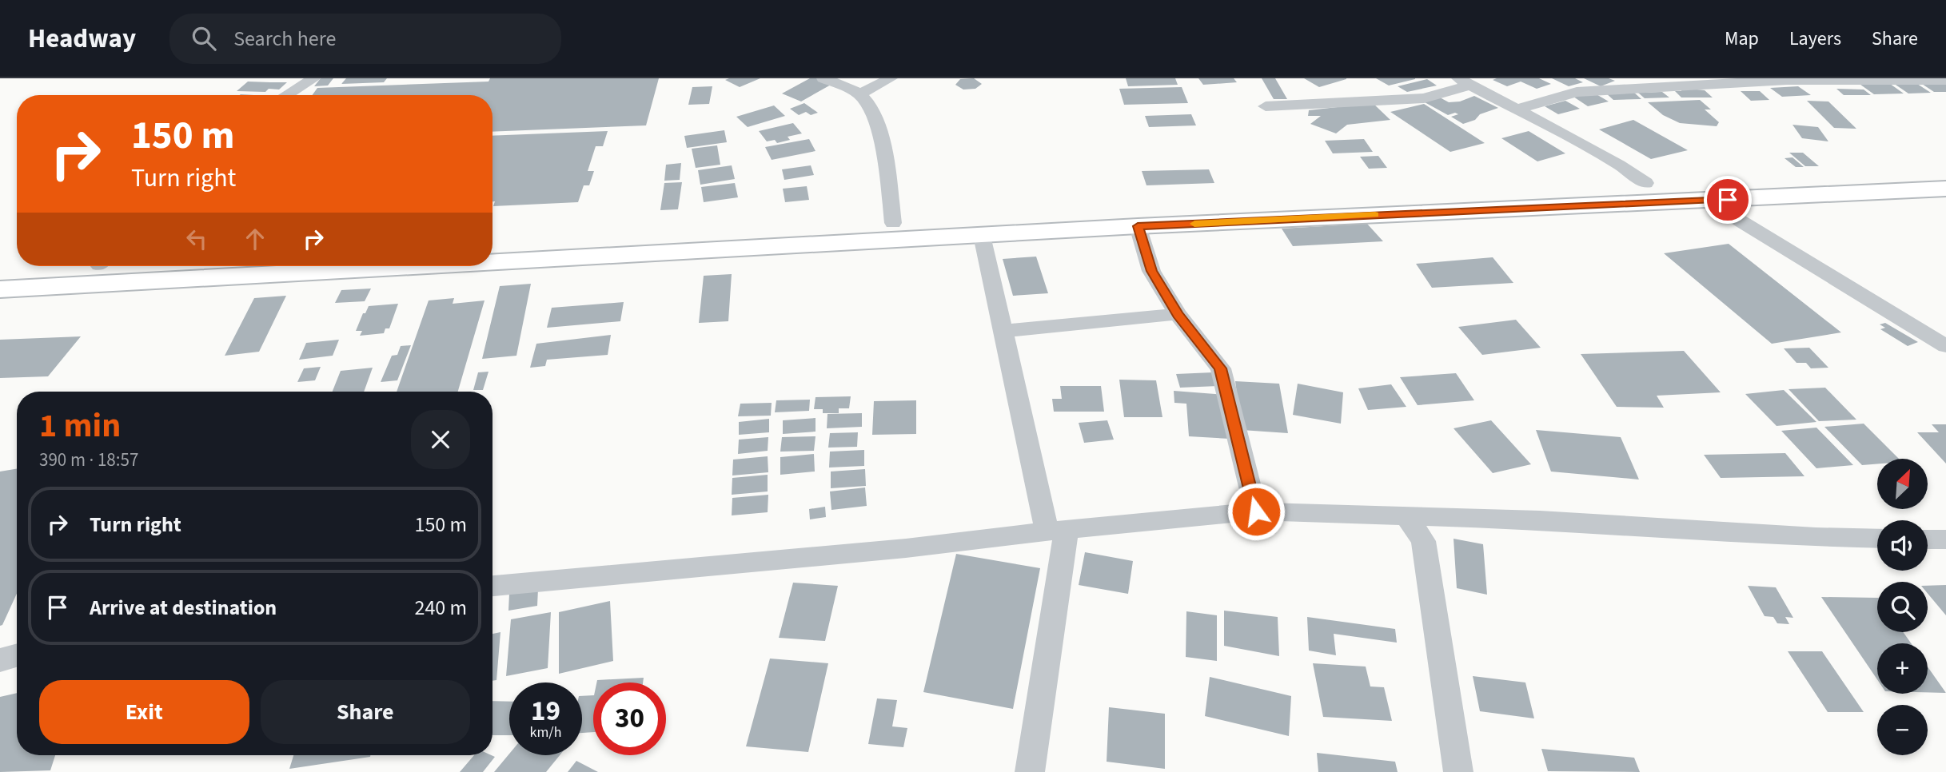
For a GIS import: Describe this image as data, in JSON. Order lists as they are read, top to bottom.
{
  "north": "top right",
  "page": {
    "header": "Headway",
    "search": "Search here",
    "nav": ["Map", "Layers", "Share"],
    "turn": ["150 m", "Turn right"],
    "heading": ["1 min", "390 m · 18:57"],
    "map_buttons": ["+", "−"],
    "list": [
      {
        "name": "Turn right",
        "value": "150 m"
      },
      {
        "name": "Arrive at destination",
        "value": "240 m"
      }
    ],
    "buttons": ["Exit", "Share"],
    "speed": "19 km/h",
    "limit": "30"
  }
}
